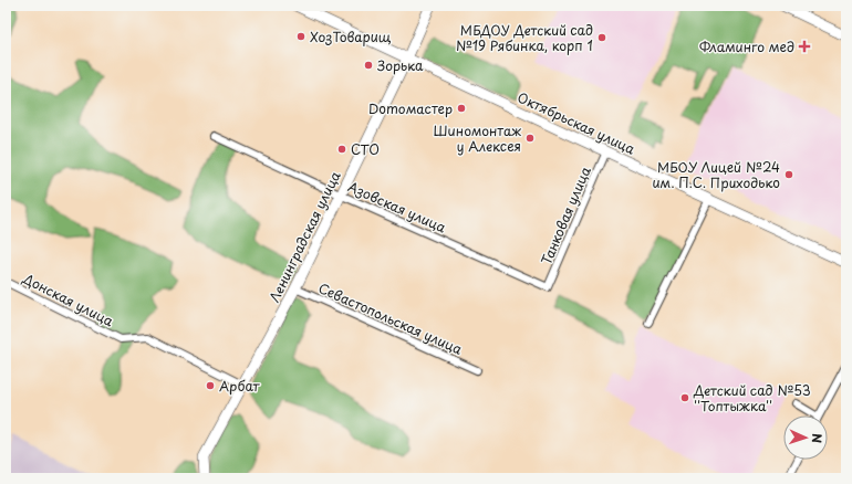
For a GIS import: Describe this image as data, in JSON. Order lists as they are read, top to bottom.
{
  "streets": {
    "main road": ["Октябрьская улица", "Ленинградская улица"],
    "street": [
      "Азовская улица",
      "Танковая улица",
      "Донская улица",
      "Севастопольская улица"
    ]
  },
  "crossings": [
    ["Октябрьская улица", "Танковая улица"],
    ["Октябрьская улица", "Ленинградская улица"],
    ["Азовская улица", "Танковая улица"],
    ["Азовская улица", "Ленинградская улица"],
    ["Ленинградская улица", "Донская улица"],
    ["Ленинградская улица", "Севастопольская улица"]
  ],
  "places": {
    "other": [
      "ХозТоварищ",
      "МБДОУ Детский сад №19 Рябинка, корп 1",
      "Зорька",
      "Domoмастер",
      "Шиномонтаж у Алексея",
      "СТО",
      "МБОУ Лицей №24 им. П.С. Приходько",
      "Арбат",
      "Детский сад №53 ''Топтыжка''"
    ],
    "health": ["Фламинго мед"]
  },
  "north": "right"
}
